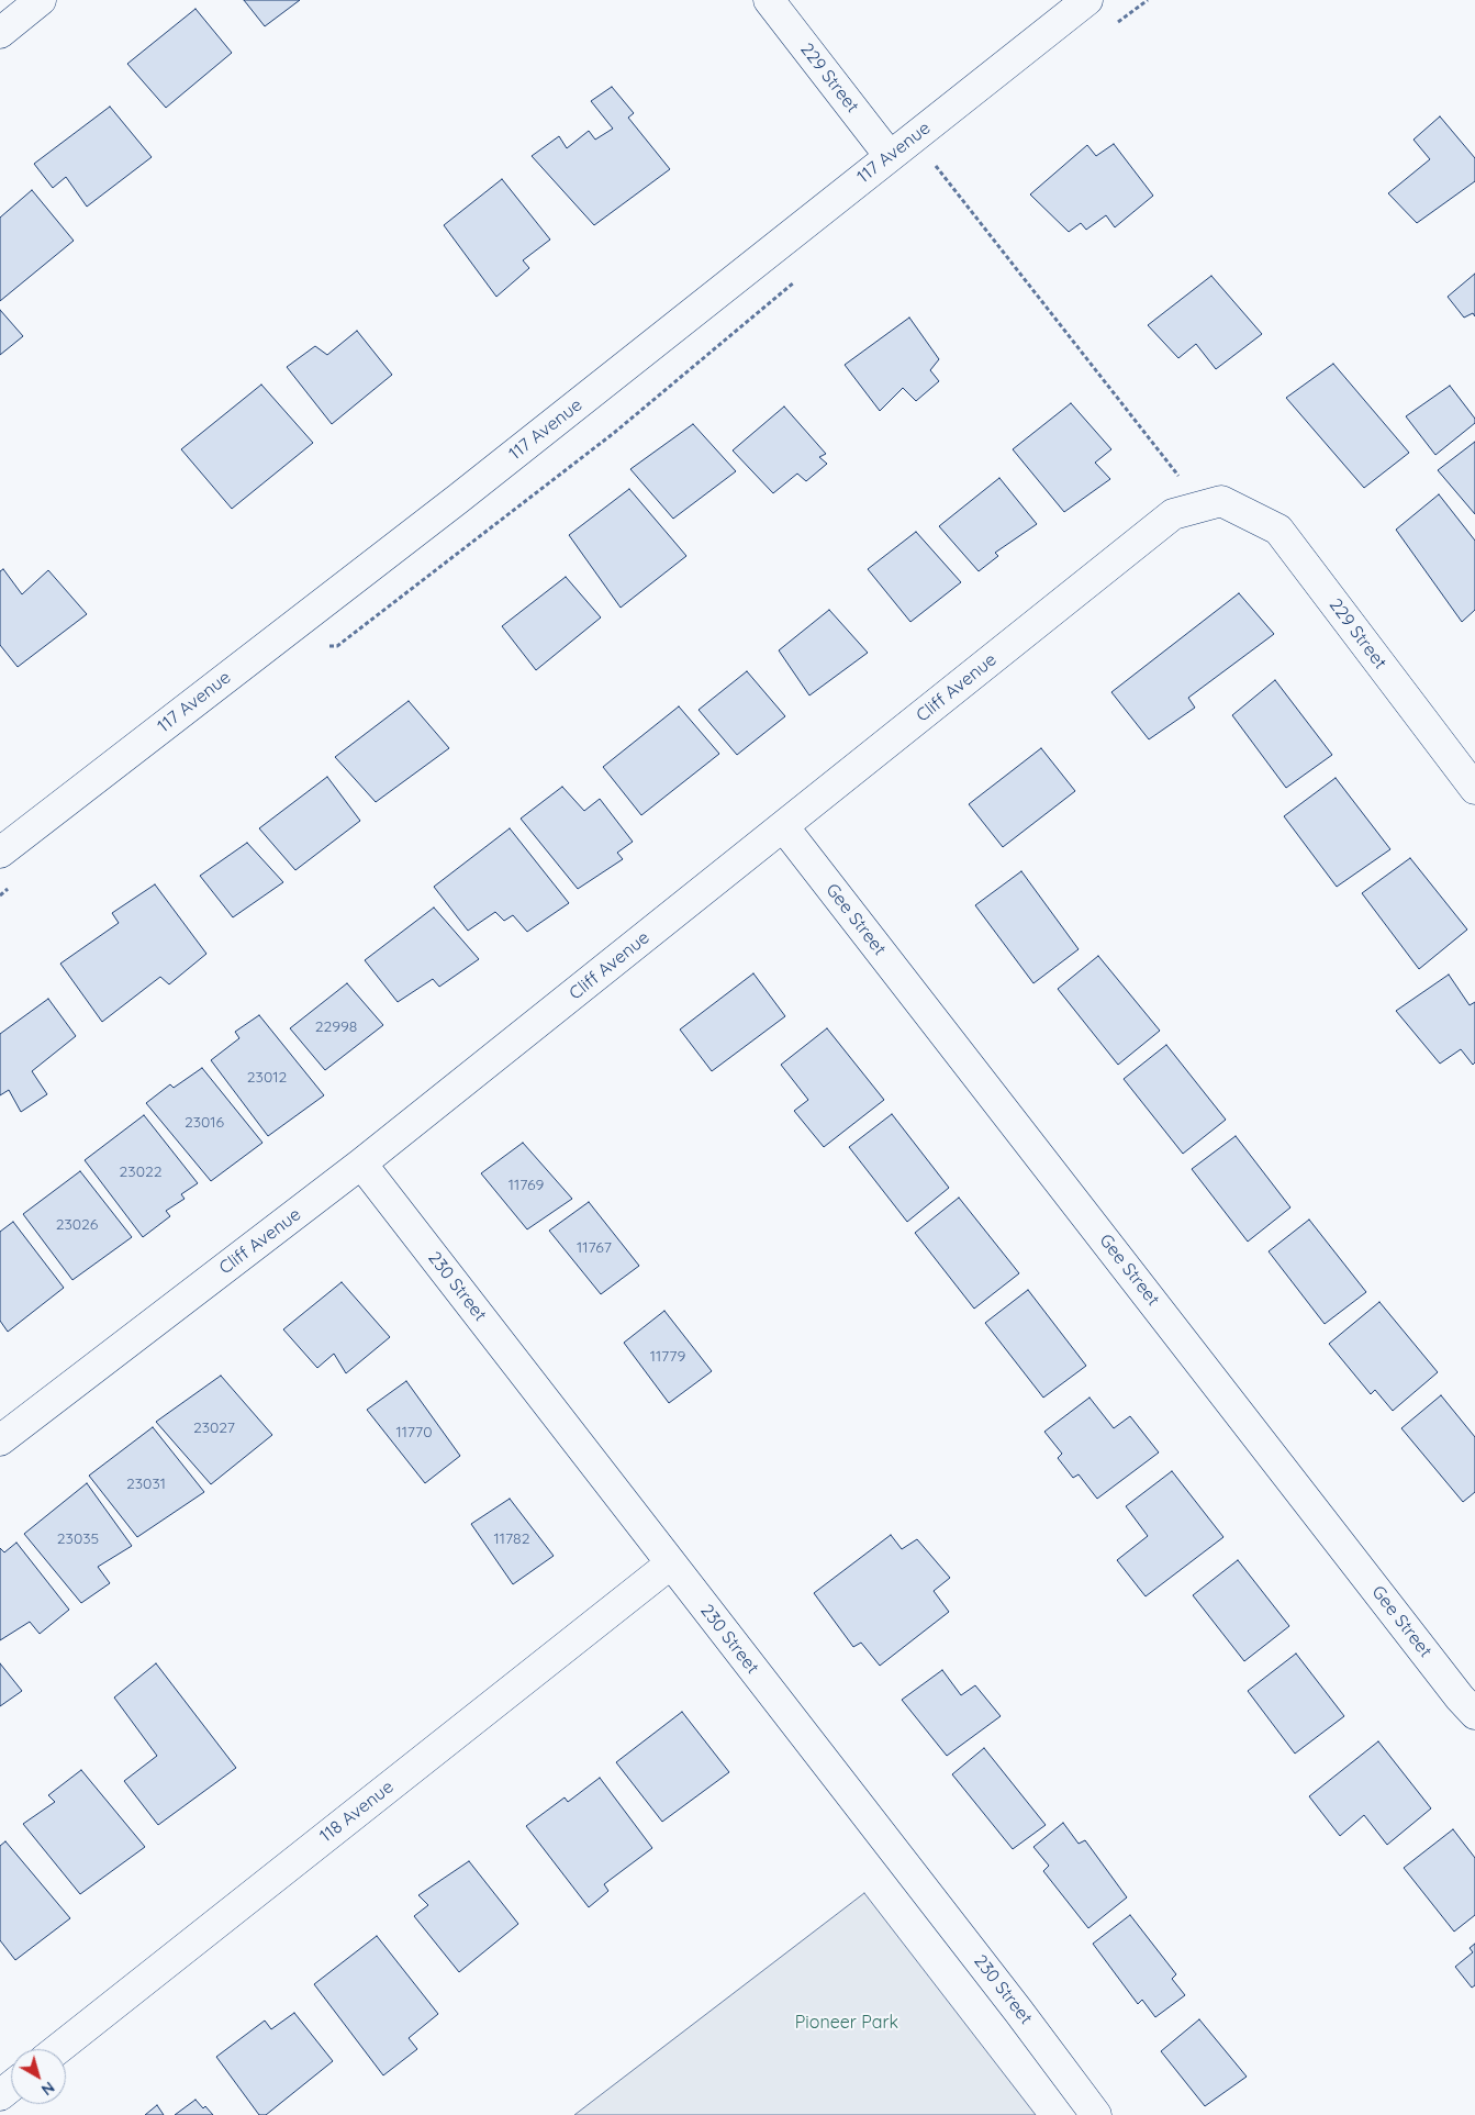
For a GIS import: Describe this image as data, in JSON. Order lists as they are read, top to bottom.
{
  "streets": {
    "street": [
      "229 Street",
      "117 Avenue",
      "Cliff Avenue",
      "Gee Street",
      "230 Street",
      "118 Avenue"
    ]
  },
  "crossings": [
    ["229 Street", "117 Avenue"],
    ["229 Street", "Cliff Avenue"],
    ["Cliff Avenue", "Gee Street"],
    ["Cliff Avenue", "230 Street"],
    ["230 Street", "118 Avenue"]
  ],
  "parks": ["Pioneer Park"],
  "house_numbers": [
    "22998",
    "23012",
    "23016",
    "23022",
    "11769",
    "23026",
    "11767",
    "11779",
    "23027",
    "11770",
    "23031",
    "23035",
    "11782"
  ],
  "north": "bottom right"
}
